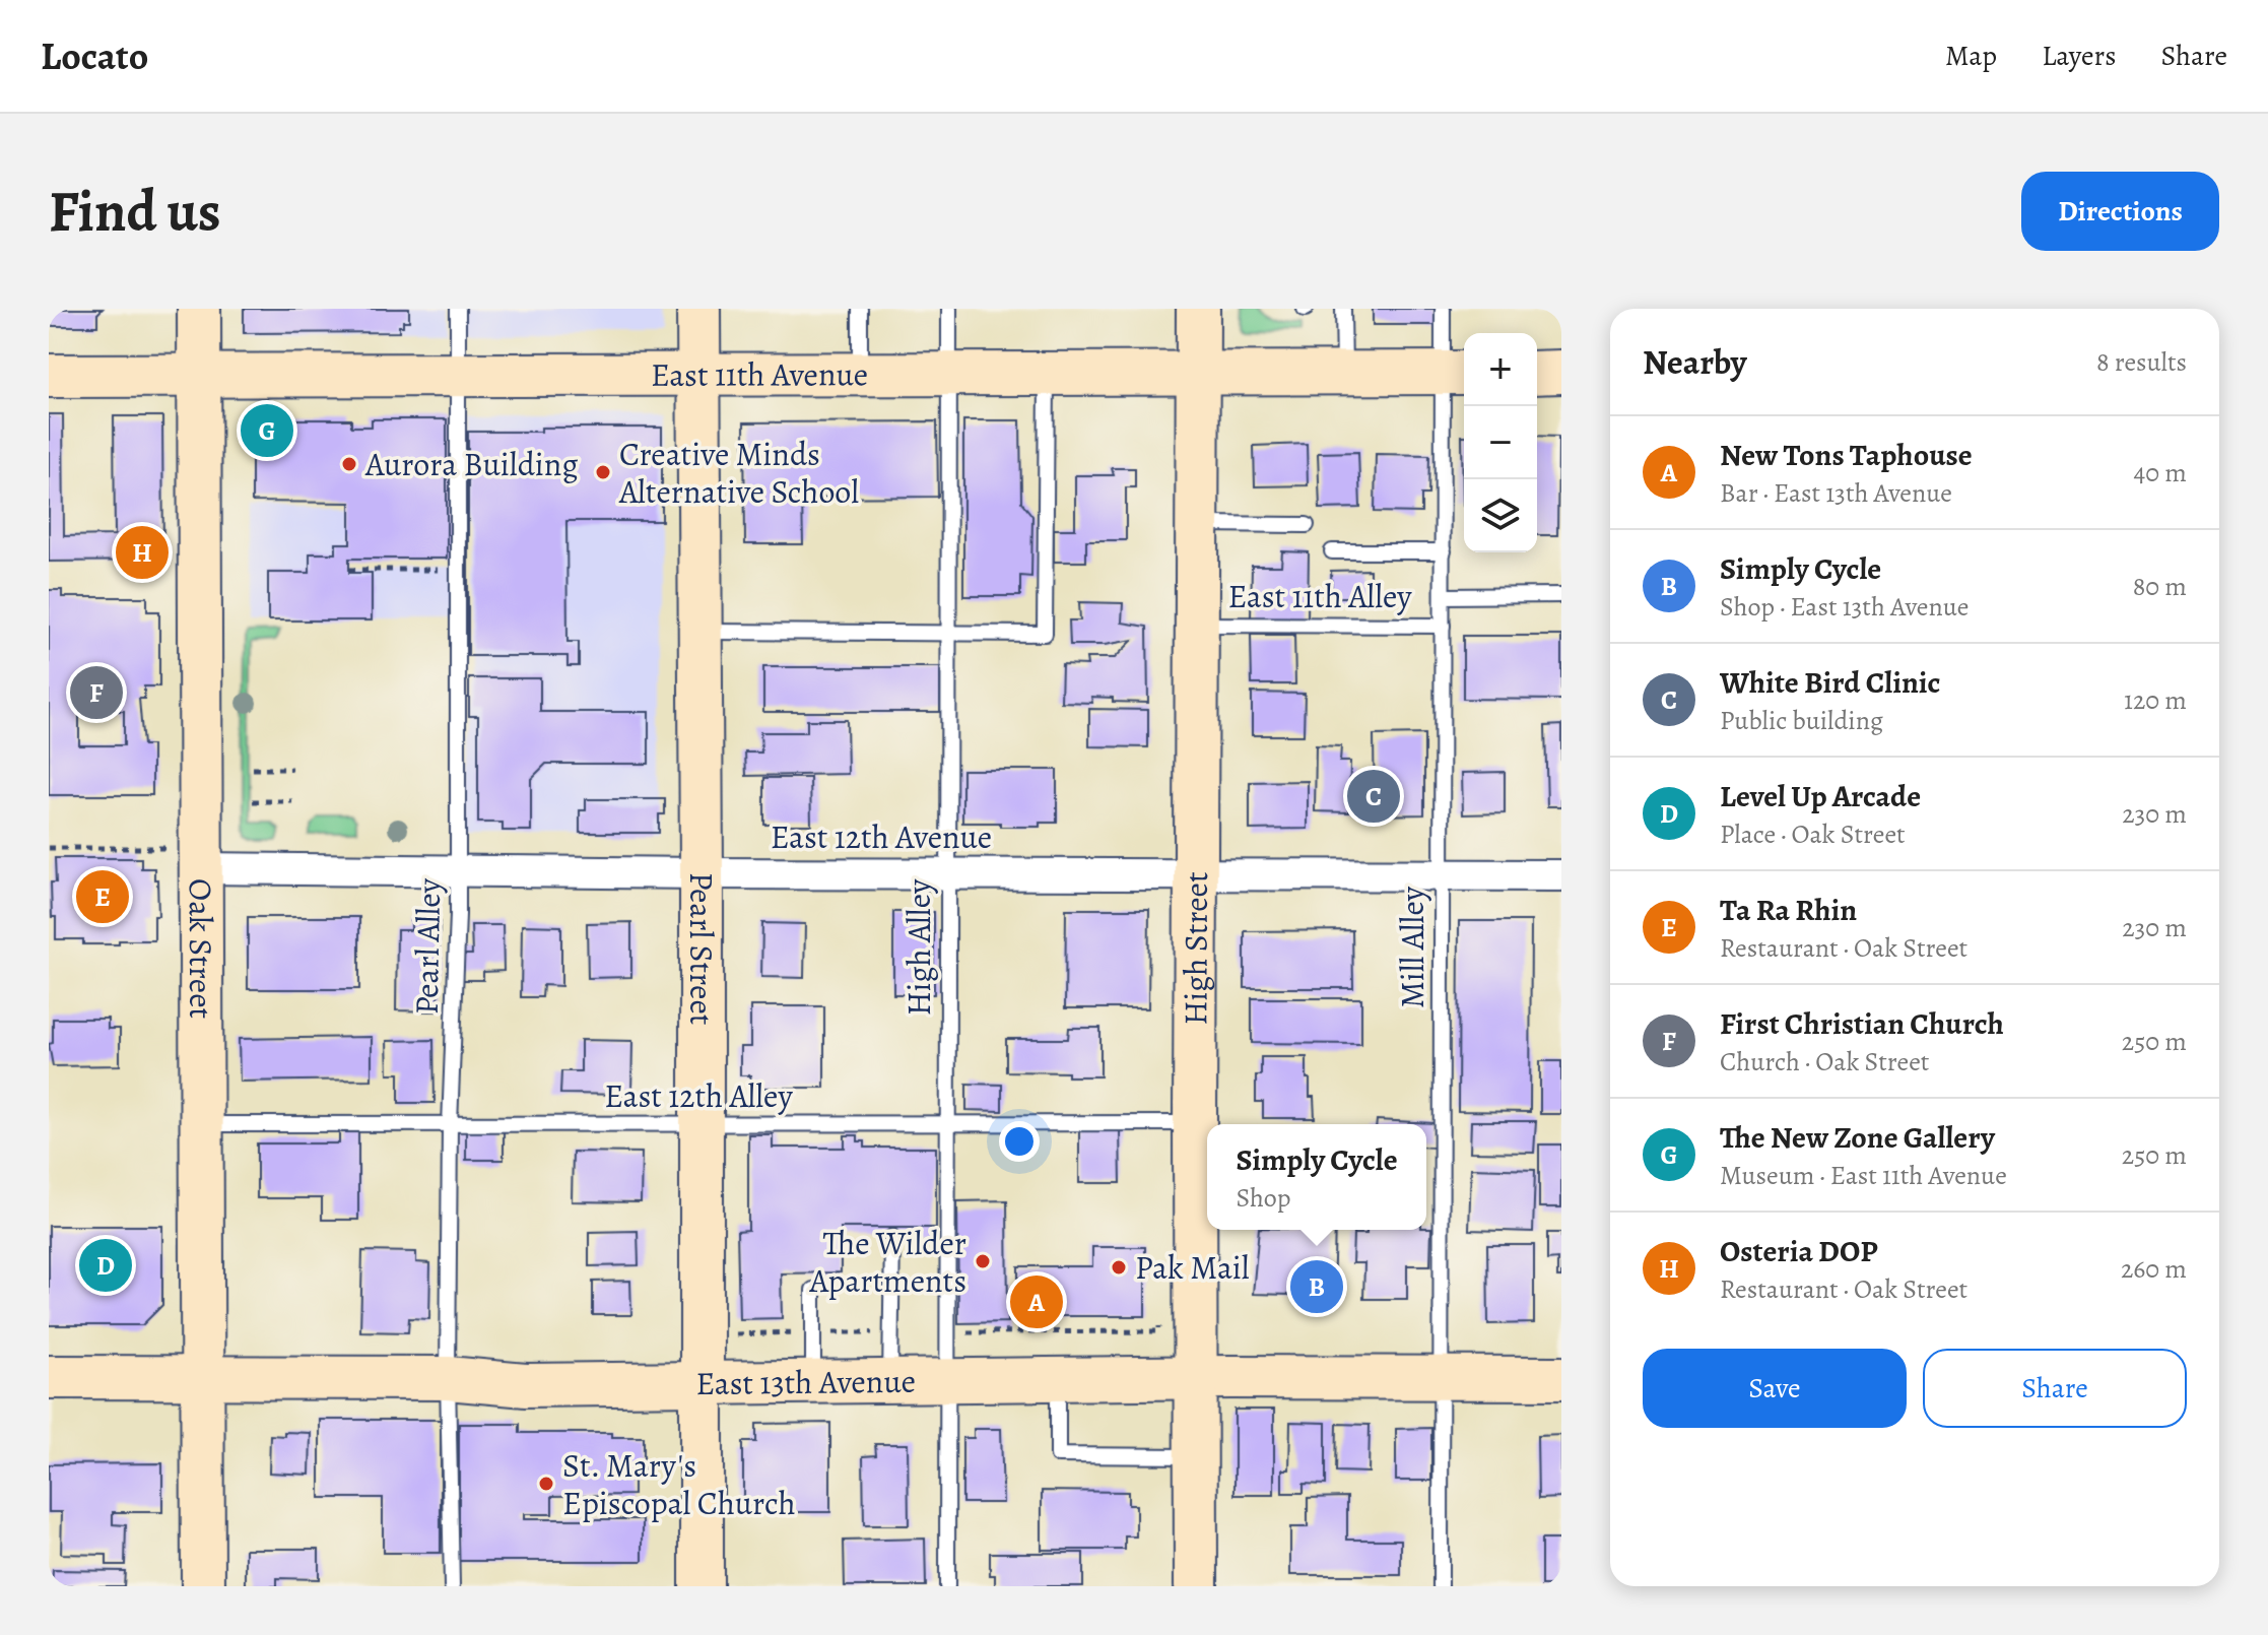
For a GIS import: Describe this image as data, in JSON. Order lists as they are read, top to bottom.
{
  "streets": {
    "main road": [
      "East 11th Avenue",
      "Oak Street",
      "Pearl Street",
      "High Street",
      "East 13th Avenue"
    ],
    "street": ["East 12th Avenue"],
    "lane": [
      "East 11th Alley",
      "Pearl Alley",
      "High Alley",
      "Mill Alley",
      "East 12th Alley"
    ]
  },
  "crossings": [
    ["East 11th Avenue", "Pearl Alley"],
    ["East 11th Avenue", "Oak Street"],
    ["East 11th Avenue", "Pearl Street"],
    ["East 11th Avenue", "High Alley"],
    ["East 11th Avenue", "High Street"],
    ["East 11th Avenue", "Mill Alley"],
    ["East 11th Alley", "High Street"],
    ["East 11th Alley", "Mill Alley"],
    ["East 12th Avenue", "Pearl Alley"],
    ["East 12th Avenue", "Oak Street"],
    ["East 12th Avenue", "Pearl Street"],
    ["East 12th Avenue", "High Alley"],
    ["East 12th Avenue", "High Street"],
    ["East 12th Avenue", "Mill Alley"],
    ["Pearl Alley", "East 12th Alley"],
    ["Pearl Alley", "East 13th Avenue"],
    ["Oak Street", "East 12th Alley"],
    ["Oak Street", "East 13th Avenue"],
    ["Pearl Street", "East 12th Alley"],
    ["Pearl Street", "East 13th Avenue"],
    ["High Alley", "East 12th Alley"],
    ["High Alley", "East 13th Avenue"],
    ["High Street", "East 12th Alley"],
    ["High Street", "East 13th Avenue"],
    ["Mill Alley", "East 13th Avenue"]
  ],
  "places": [
    "Aurora Building",
    "Creative Minds Alternative School",
    "The Wilder Apartments",
    "Pak Mail",
    "St. Mary's Episcopal Church"
  ],
  "page": {
    "header": "Locato",
    "nav": ["Map", "Layers", "Share"],
    "buttons": [
      "Directions",
      ["Save", "Share"]
    ],
    "title": "Find us",
    "heading": ["Nearby", "8 results"],
    "map_buttons": ["+", "−"],
    "pins": [
      "G",
      "H",
      "F",
      "C",
      "E",
      "D",
      "B",
      "A"
    ],
    "list": [
      {
        "mark": "A",
        "name": "New Tons Taphouse",
        "note": "Bar · East 13th Avenue",
        "value": "40 m"
      },
      {
        "mark": "B",
        "name": "Simply Cycle",
        "note": "Shop · East 13th Avenue",
        "value": "80 m"
      },
      {
        "mark": "C",
        "name": "White Bird Clinic",
        "note": "Public building",
        "value": "120 m"
      },
      {
        "mark": "D",
        "name": "Level Up Arcade",
        "note": "Place · Oak Street",
        "value": "230 m"
      },
      {
        "mark": "E",
        "name": "Ta Ra Rhin",
        "note": "Restaurant · Oak Street",
        "value": "230 m"
      },
      {
        "mark": "F",
        "name": "First Christian Church",
        "note": "Church · Oak Street",
        "value": "250 m"
      },
      {
        "mark": "G",
        "name": "The New Zone Gallery",
        "note": "Museum · East 11th Avenue",
        "value": "250 m"
      },
      {
        "mark": "H",
        "name": "Osteria DOP",
        "note": "Restaurant · Oak Street",
        "value": "260 m"
      }
    ],
    "popup": ["Simply Cycle", "Shop"]
  }
}
